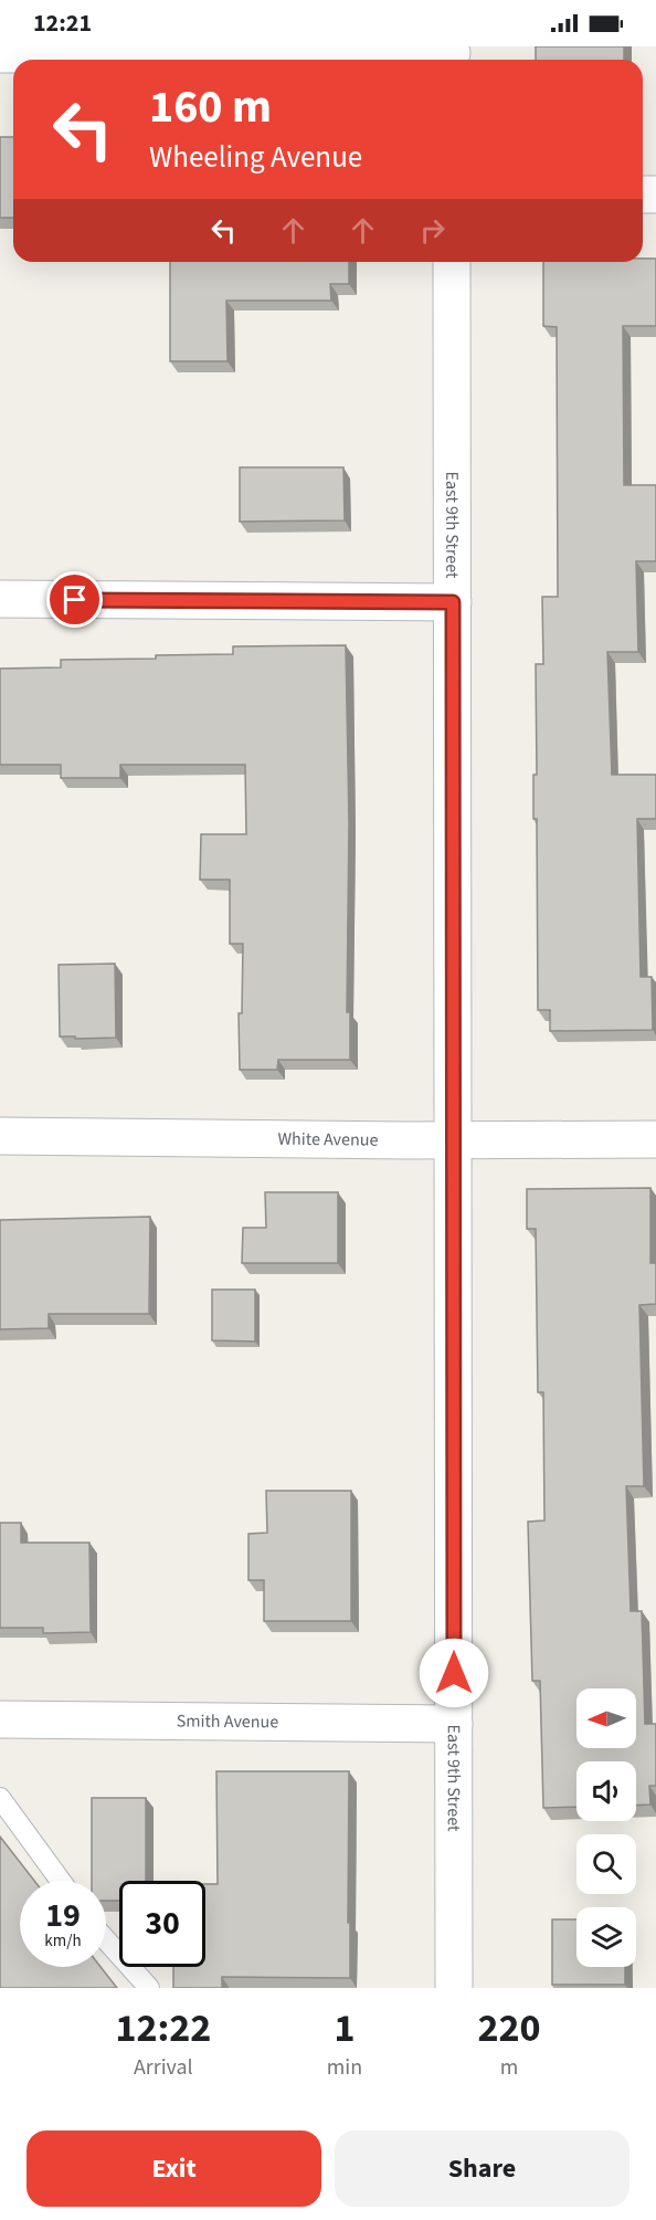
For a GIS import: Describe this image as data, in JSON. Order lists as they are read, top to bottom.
{
  "streets": {
    "street": ["East 9th Street", "White Avenue", "Smith Avenue"]
  },
  "crossings": [
    ["East 9th Street", "White Avenue"],
    ["East 9th Street", "Smith Avenue"]
  ],
  "north": "left",
  "page": {
    "status": "12:21",
    "turn": ["160 m", "Wheeling Avenue"],
    "speed": "19 km/h",
    "limit": "30",
    "eta": [
      "12:22",
      "Arrival",
      "1",
      "min",
      "220",
      "m"
    ],
    "buttons": ["Exit", "Share"]
  }
}
